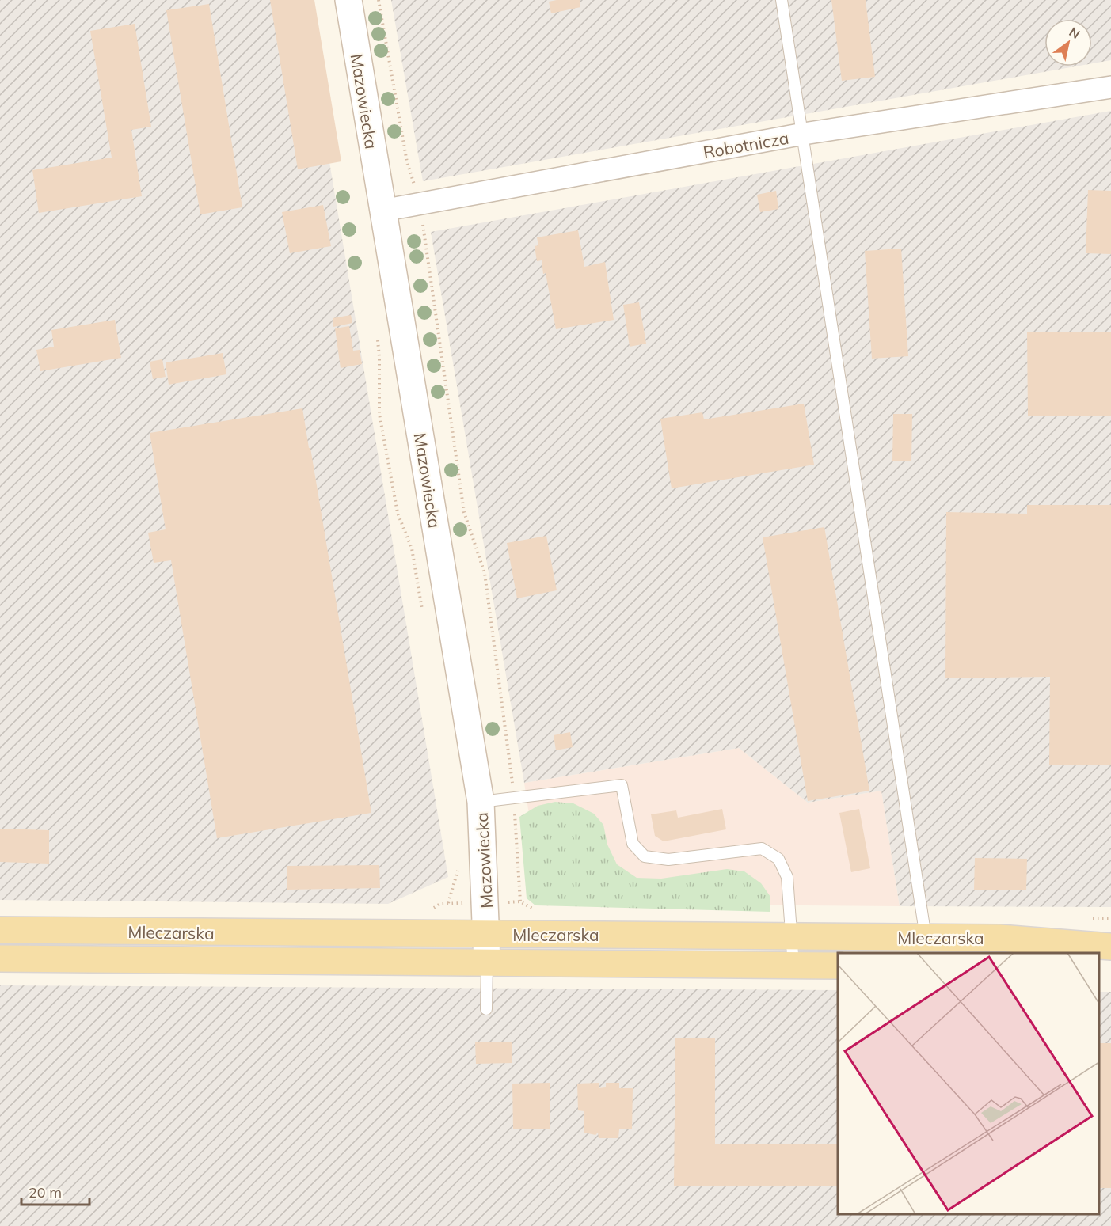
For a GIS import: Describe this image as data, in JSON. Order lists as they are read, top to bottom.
{
  "streets": {
    "main road": ["Mleczarska"],
    "street": ["Mazowiecka", "Robotnicza"]
  },
  "crossings": [
    ["Mazowiecka", "Robotnicza"],
    ["Mazowiecka", "Mleczarska"]
  ],
  "scale_bar": "20 m",
  "north": "top right"
}
